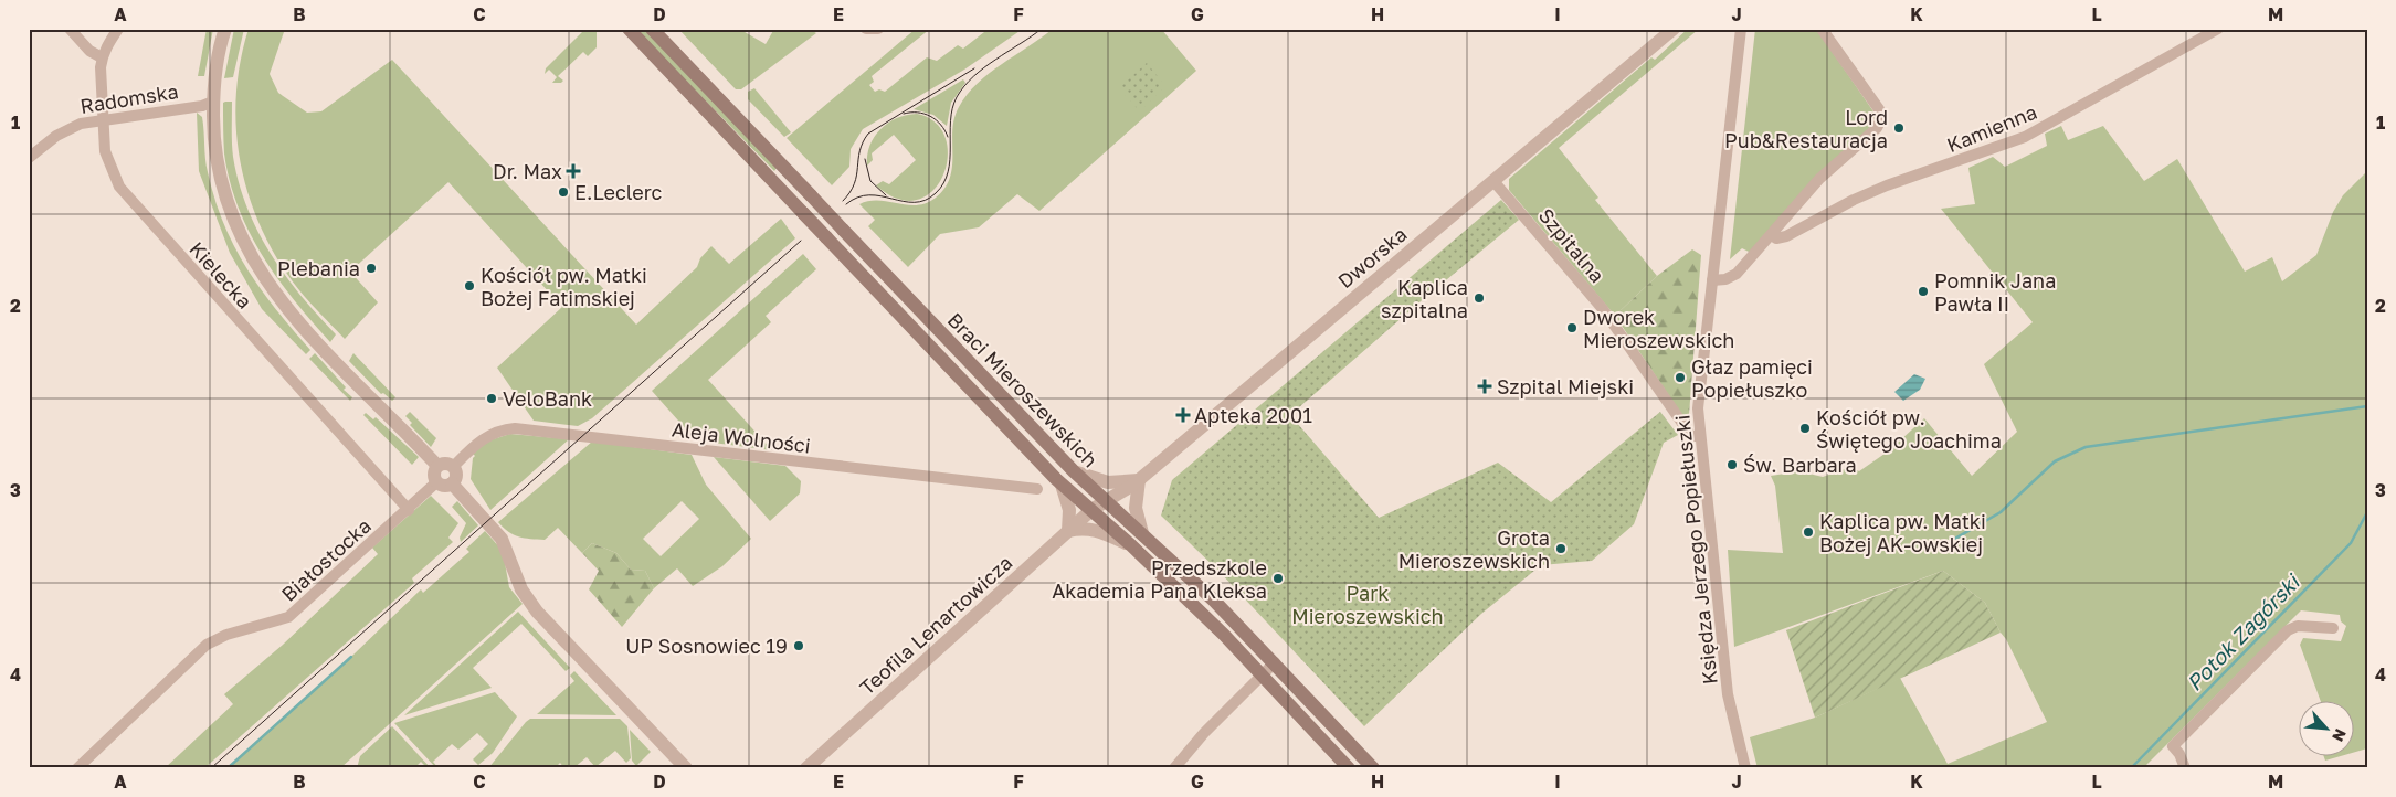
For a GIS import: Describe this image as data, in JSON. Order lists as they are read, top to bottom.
{
  "streets": {
    "main road": ["Braci Mieroszewskich"],
    "street": [
      "Radomska",
      "Kamienna",
      "Szpitalna",
      "Dworska",
      "Kielecka",
      "Aleja Wolności",
      "Księdza Jerzego Popiełuszki",
      "Białostocka",
      "Teofila Lenartowicza"
    ]
  },
  "crossings": [
    ["Radomska", "Kielecka"],
    ["Szpitalna", "Dworska"],
    ["Szpitalna", "Księdza Jerzego Popiełuszki"],
    ["Dworska", "Braci Mieroszewskich"],
    ["Dworska", "Teofila Lenartowicza"],
    ["Kielecka", "Białostocka"],
    ["Braci Mieroszewskich", "Teofila Lenartowicza"],
    ["Aleja Wolności", "Białostocka"]
  ],
  "water": ["Potok Zagórski"],
  "parks": ["Park Mieroszewskich"],
  "places": {
    "other": [
      "Lord Pub&Restauracja",
      "E.Leclerc",
      "Plebania",
      "Kościół pw. Matki Bożej Fatimskiej",
      "Pomnik Jana Pawła II",
      "Kaplica szpitalna",
      "Dworek Mieroszewskich",
      "Głaz pamięci Popiełuszko",
      "VeloBank",
      "Kościół pw. Świętego Joachima",
      "Św. Barbara",
      "Kaplica pw. Matki Bożej AK-owskiej",
      "Grota Mieroszewskich",
      "Przedszkole Akademia Pana Kleksa",
      "UP Sosnowiec 19"
    ],
    "health": ["Dr. Max", "Szpital Miejski", "Apteka 2001"]
  },
  "north": "bottom right",
  "grid": {
    "columns": [
      "A",
      "B",
      "C",
      "D",
      "E",
      "F",
      "G",
      "H",
      "I",
      "J",
      "K",
      "L",
      "M"
    ],
    "rows": [
      "1",
      "2",
      "3",
      "4"
    ]
  }
}
